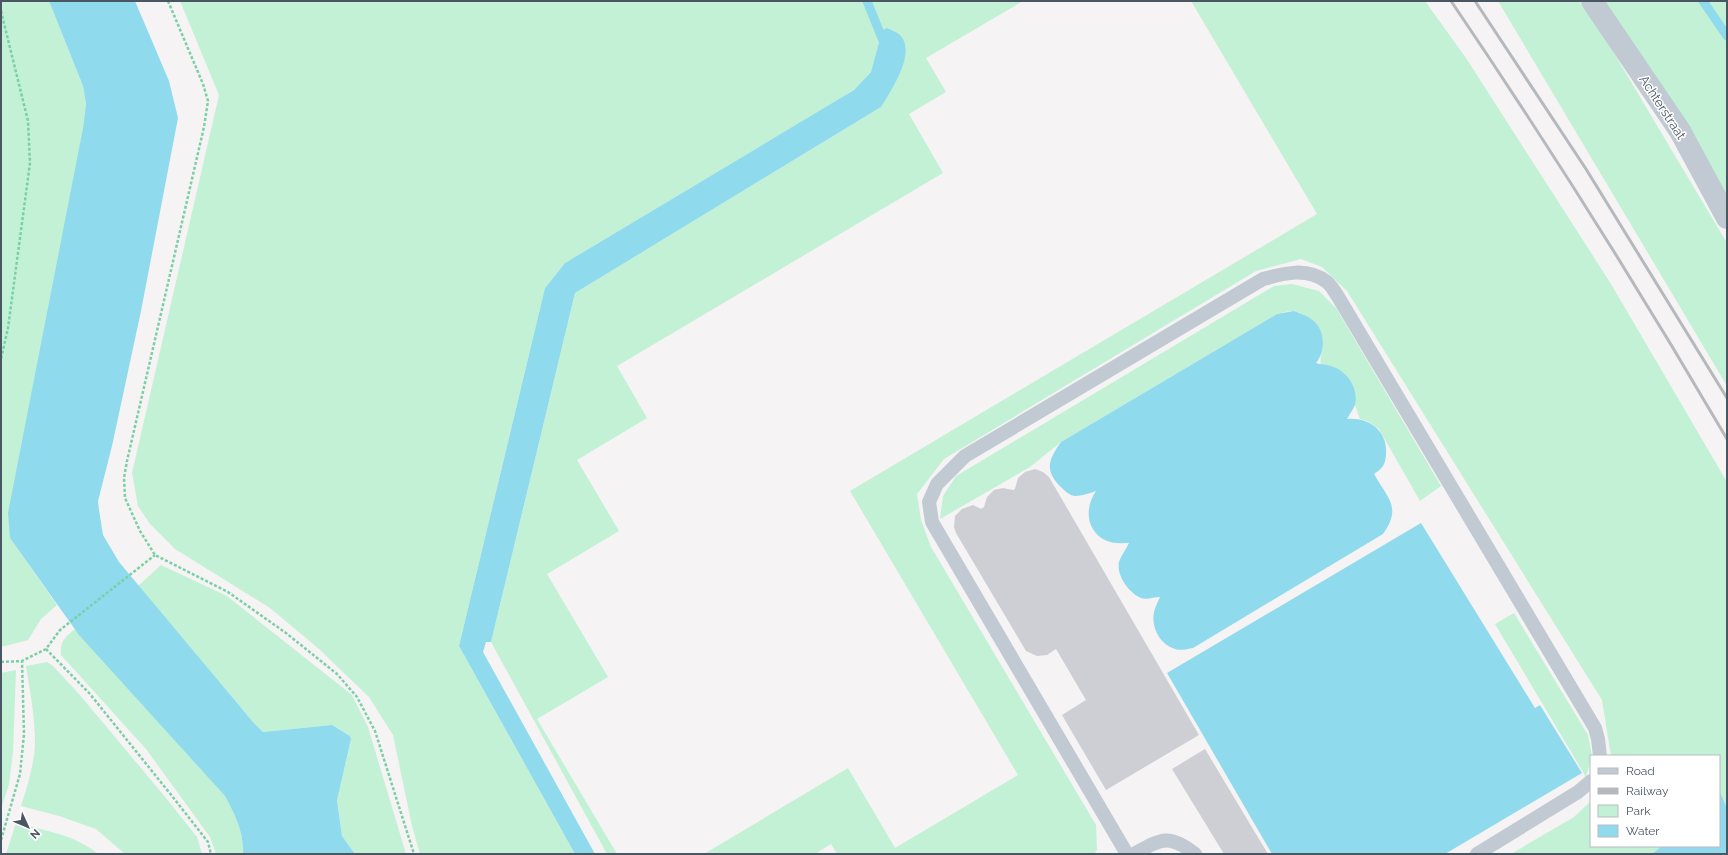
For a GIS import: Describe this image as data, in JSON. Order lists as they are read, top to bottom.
{
  "streets": {
    "street": ["Achterstraat"]
  },
  "legend": [
    "Road",
    "Railway",
    "Park",
    "Water"
  ],
  "north": "bottom right"
}
